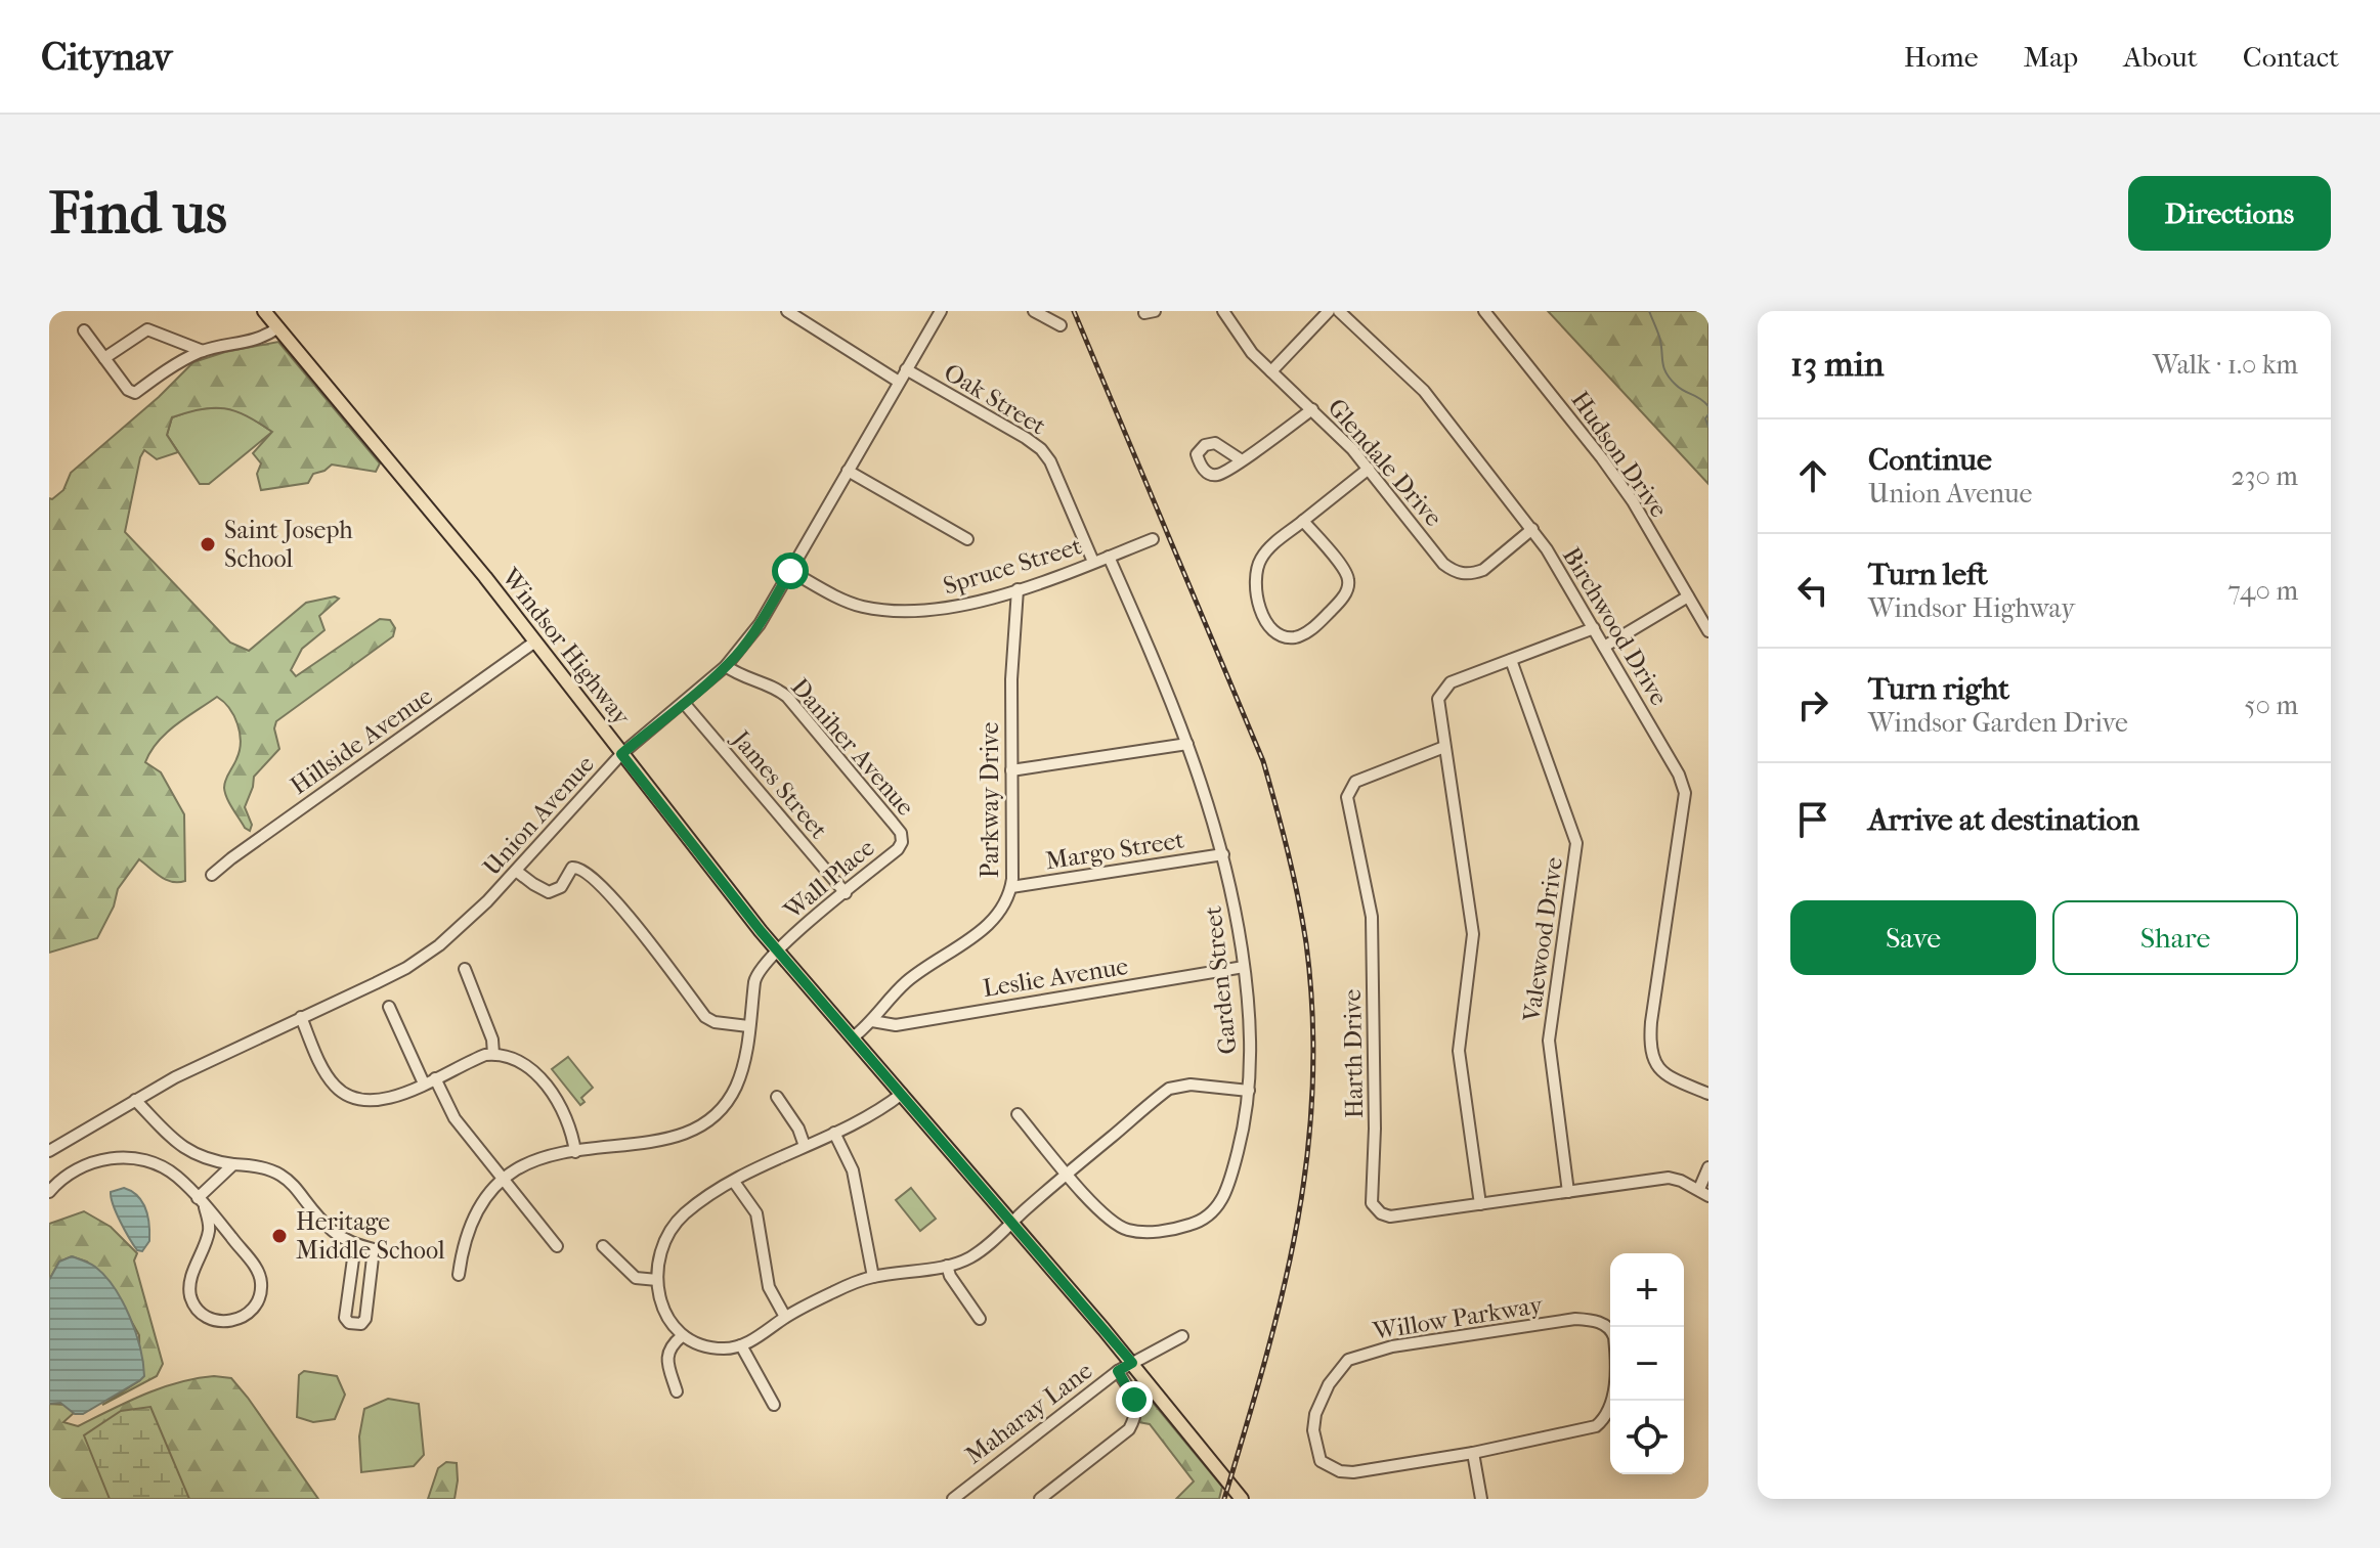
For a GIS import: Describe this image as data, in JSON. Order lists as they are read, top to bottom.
{
  "streets": {
    "main road": ["Windsor Highway"],
    "street": [
      "Oak Street",
      "Hudson Drive",
      "Glendale Drive",
      "Spruce Street",
      "Birchwood Drive",
      "Hillside Avenue",
      "Daniher Avenue",
      "James Street",
      "Parkway Drive",
      "Union Avenue",
      "Margo Street",
      "Wall Place",
      "Valewood Drive",
      "Leslie Avenue",
      "Garden Street",
      "Harth Drive",
      "Willow Parkway",
      "Maharay Lane"
    ]
  },
  "crossings": [
    ["Oak Street", "Spruce Street"],
    ["Oak Street", "Union Avenue"],
    ["Glendale Drive", "Birchwood Drive"],
    ["Spruce Street", "Parkway Drive"],
    ["Spruce Street", "Union Avenue"],
    ["Spruce Street", "Garden Street"],
    ["Windsor Highway", "Hillside Avenue"],
    ["Windsor Highway", "Parkway Drive"],
    ["Windsor Highway", "Union Avenue"],
    ["Windsor Highway", "Wall Place"],
    ["Windsor Highway", "Maharay Lane"],
    ["Daniher Avenue", "Union Avenue"],
    ["Daniher Avenue", "Wall Place"],
    ["James Street", "Union Avenue"],
    ["James Street", "Wall Place"],
    ["Parkway Drive", "Margo Street"],
    ["Parkway Drive", "Leslie Avenue"],
    ["Margo Street", "Garden Street"],
    ["Valewood Drive", "Harth Drive"],
    ["Leslie Avenue", "Garden Street"]
  ],
  "places": ["Saint Joseph School", "Heritage Middle School"],
  "page": {
    "header": "Citynav",
    "nav": [
      "Home",
      "Map",
      "About",
      "Contact"
    ],
    "buttons": [
      "Directions",
      ["Save", "Share"]
    ],
    "title": "Find us",
    "heading": ["13 min", "Walk · 1.0 km"],
    "list": [
      ["Continue", "Union Avenue", "230 m"],
      ["Turn left", "Windsor Highway", "740 m"],
      ["Turn right", "Windsor Garden Drive", "50 m"],
      "Arrive at destination"
    ],
    "map_buttons": ["+", "−"]
  }
}
